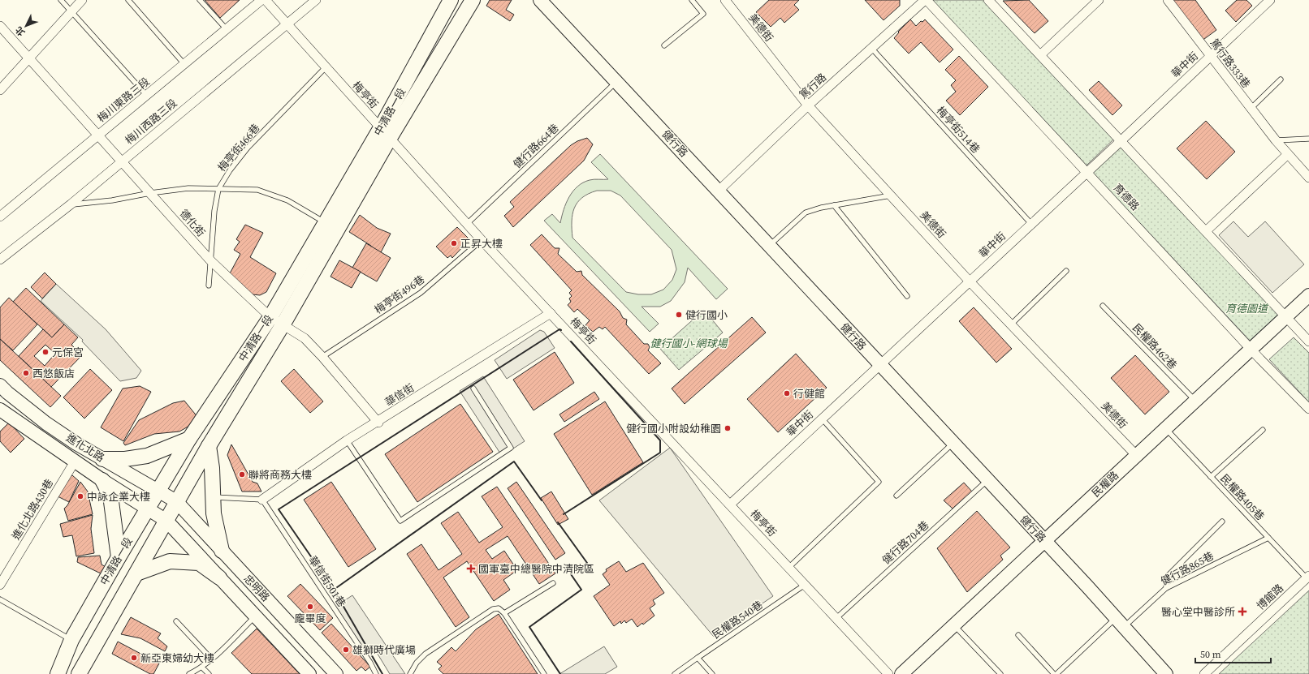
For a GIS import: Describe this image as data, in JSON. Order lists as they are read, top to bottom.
{
  "streets": {
    "main road": ["中清路一段"],
    "street": [
      "美德街",
      "篤行路333巷",
      "華中街",
      "篤行路",
      "梅亭街",
      "梅川東路三段",
      "梅川西路三段",
      "健行路",
      "育德路",
      "德化街",
      "華信街",
      "進化北路",
      "民權路",
      "進化北路430巷",
      "忠明路",
      "博館路"
    ],
    "lane": [
      "梅亭街514巷",
      "健行路664巷",
      "梅亭街466巷",
      "梅亭街496巷",
      "民權路462巷",
      "民權路405巷",
      "健行路704巷",
      "健行路865巷",
      "華信街501巷",
      "民權路540巷"
    ]
  },
  "crossings": [
    ["美德街", "華中街"],
    ["美德街", "篤行路"],
    ["美德街", "民權路"],
    ["篤行路333巷", "華中街"],
    ["華中街", "梅亭街"],
    ["華中街", "梅亭街514巷"],
    ["華中街", "健行路"],
    ["華中街", "育德路"],
    ["篤行路", "梅亭街514巷"],
    ["篤行路", "健行路"],
    ["篤行路", "育德路"],
    ["梅亭街", "中清路一段"],
    ["梅亭街", "梅川西路三段"],
    ["梅亭街", "健行路664巷"],
    ["梅亭街", "梅亭街466巷"],
    ["梅亭街", "梅亭街496巷"],
    ["梅亭街", "華信街"],
    ["梅亭街", "健行路704巷"],
    ["梅亭街", "民權路540巷"],
    ["梅川東路三段", "德化街"],
    ["中清路一段", "德化街"],
    ["中清路一段", "進化北路"],
    ["中清路一段", "忠明路"],
    ["梅川西路三段", "德化街"],
    ["健行路", "健行路664巷"],
    ["健行路", "民權路"],
    ["健行路", "健行路704巷"],
    ["健行路", "健行路865巷"],
    ["梅亭街466巷", "德化街"],
    ["育德路", "民權路"],
    ["德化街", "梅亭街496巷"],
    ["德化街", "華信街"],
    ["民權路462巷", "民權路"],
    ["華信街", "華信街501巷"],
    ["進化北路", "進化北路430巷"],
    ["進化北路", "忠明路"],
    ["民權路", "民權路405巷"],
    ["民權路405巷", "健行路865巷"],
    ["民權路405巷", "博館路"]
  ],
  "parks": ["育德園道", "健行國小-網球場"],
  "places": {
    "other": [
      "正昇大樓",
      "健行國小",
      "元保宮",
      "西悠飯店",
      "行健館",
      "健行國小附設幼稚園",
      "聯將商務大樓",
      "中詠企業大樓",
      "龐畢度",
      "雄獅時代廣場",
      "新亞東婦幼大樓"
    ],
    "health": ["國軍臺中總醫院中清院區", "醫心堂中醫診所"]
  },
  "scale_bar": "50 m",
  "north": "bottom left"
}
